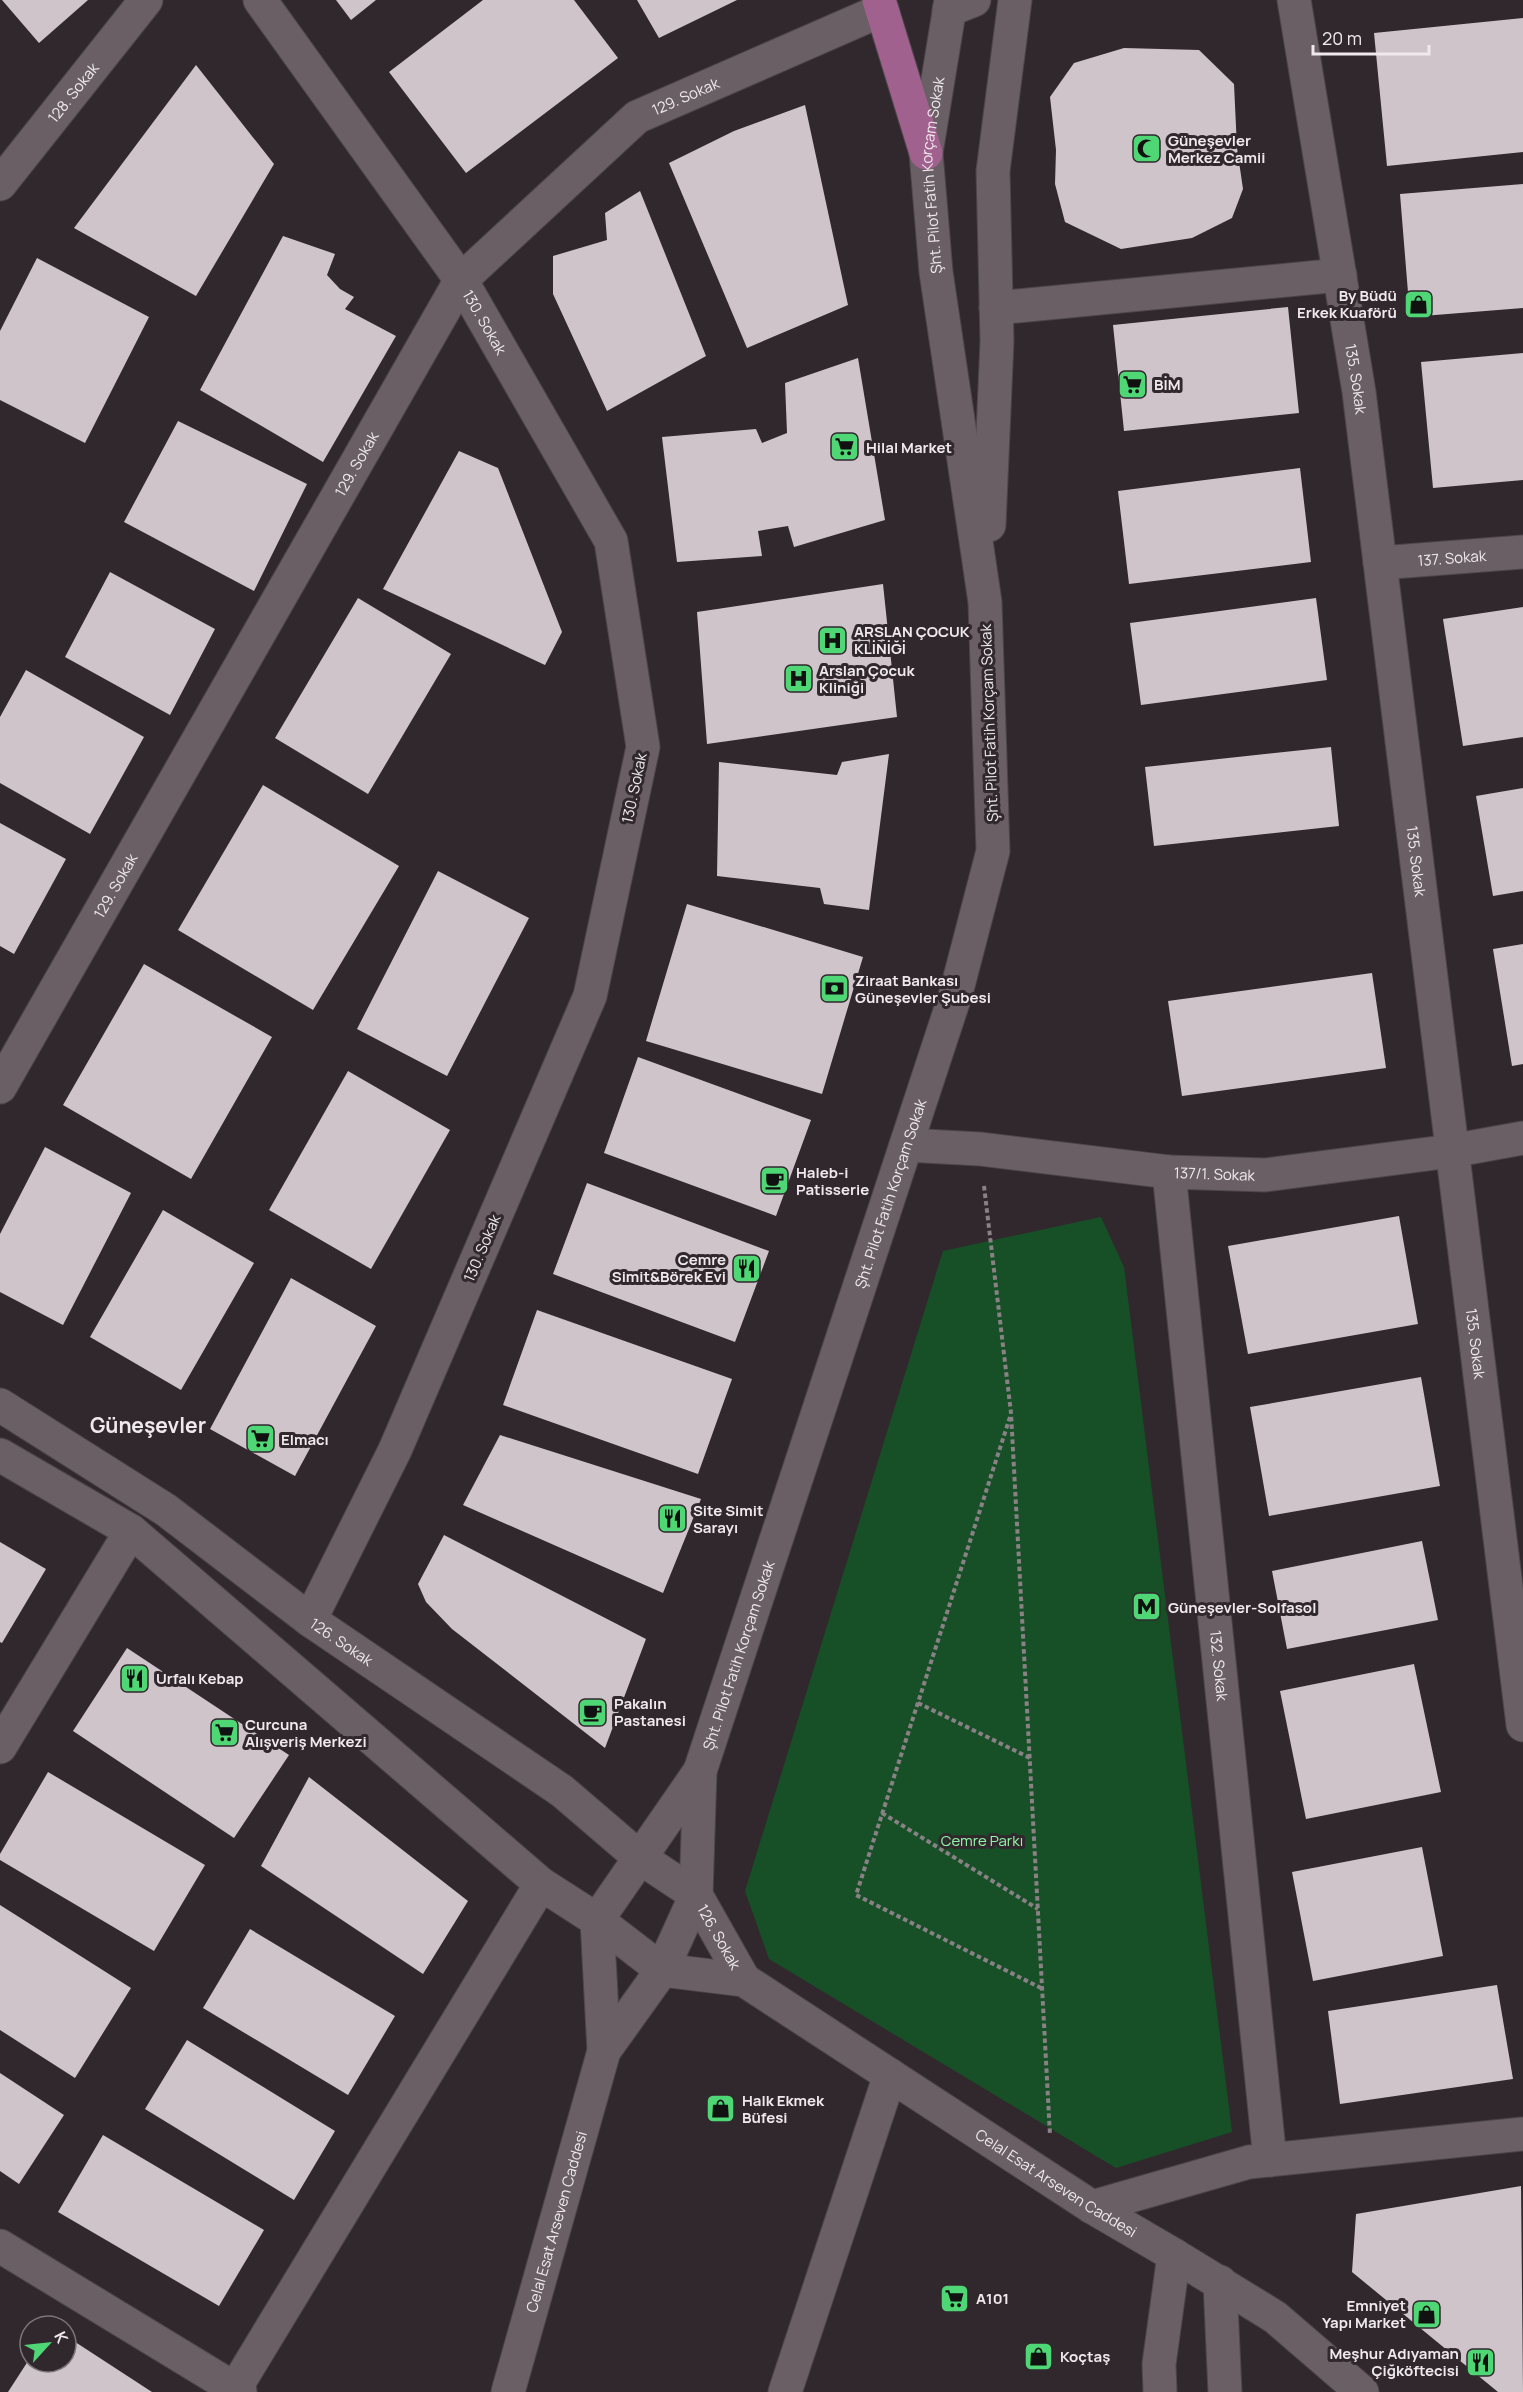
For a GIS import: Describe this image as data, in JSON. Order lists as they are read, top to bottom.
{
  "streets": {
    "street": [
      "128. Sokak",
      "129. Sokak",
      "Şht. Pilot Fatih Korçam Sokak",
      "130. Sokak",
      "135. Sokak",
      "137. Sokak",
      "137/1. Sokak",
      "126. Sokak",
      "132. Sokak",
      "Celal Esat Arseven Caddesi"
    ]
  },
  "crossings": [
    ["129. Sokak", "130. Sokak"],
    ["Şht. Pilot Fatih Korçam Sokak", "137/1. Sokak"],
    ["130. Sokak", "126. Sokak"],
    ["135. Sokak", "137. Sokak"],
    ["135. Sokak", "137/1. Sokak"],
    ["137/1. Sokak", "132. Sokak"],
    ["126. Sokak", "Celal Esat Arseven Caddesi"]
  ],
  "districts": ["Güneşevler"],
  "parks": ["Cemre Parkı"],
  "places": {
    "mosque": ["Güneşevler Merkez Camii"],
    "shop": [
      "By Büdü Erkek Kuaförü",
      "Halk Ekmek Büfesi",
      "Emniyet Yapı Market",
      "Koçtaş"
    ],
    "supermarket": [
      "BİM",
      "Hilal Market",
      "Elmacı",
      "Curcuna Alışveriş Merkezi",
      "A101"
    ],
    "hospital": ["ARSLAN ÇOCUK KLİNİĞİ", "Arslan Çocuk Kliniği"],
    "bank": ["Ziraat Bankası Güneşevler Şubesi"],
    "cafe": ["Haleb-i Patisserie", "Pakalın Pastanesi"],
    "restaurant": [
      "Cemre Simit&Börek Evi",
      "Site Simit Sarayı",
      "Urfalı Kebap",
      "Meşhur Adıyaman Çiğköftecisi"
    ],
    "metro station": ["Güneşevler-Solfasol"]
  },
  "scale_bar": "20 m",
  "north": "top right"
}
